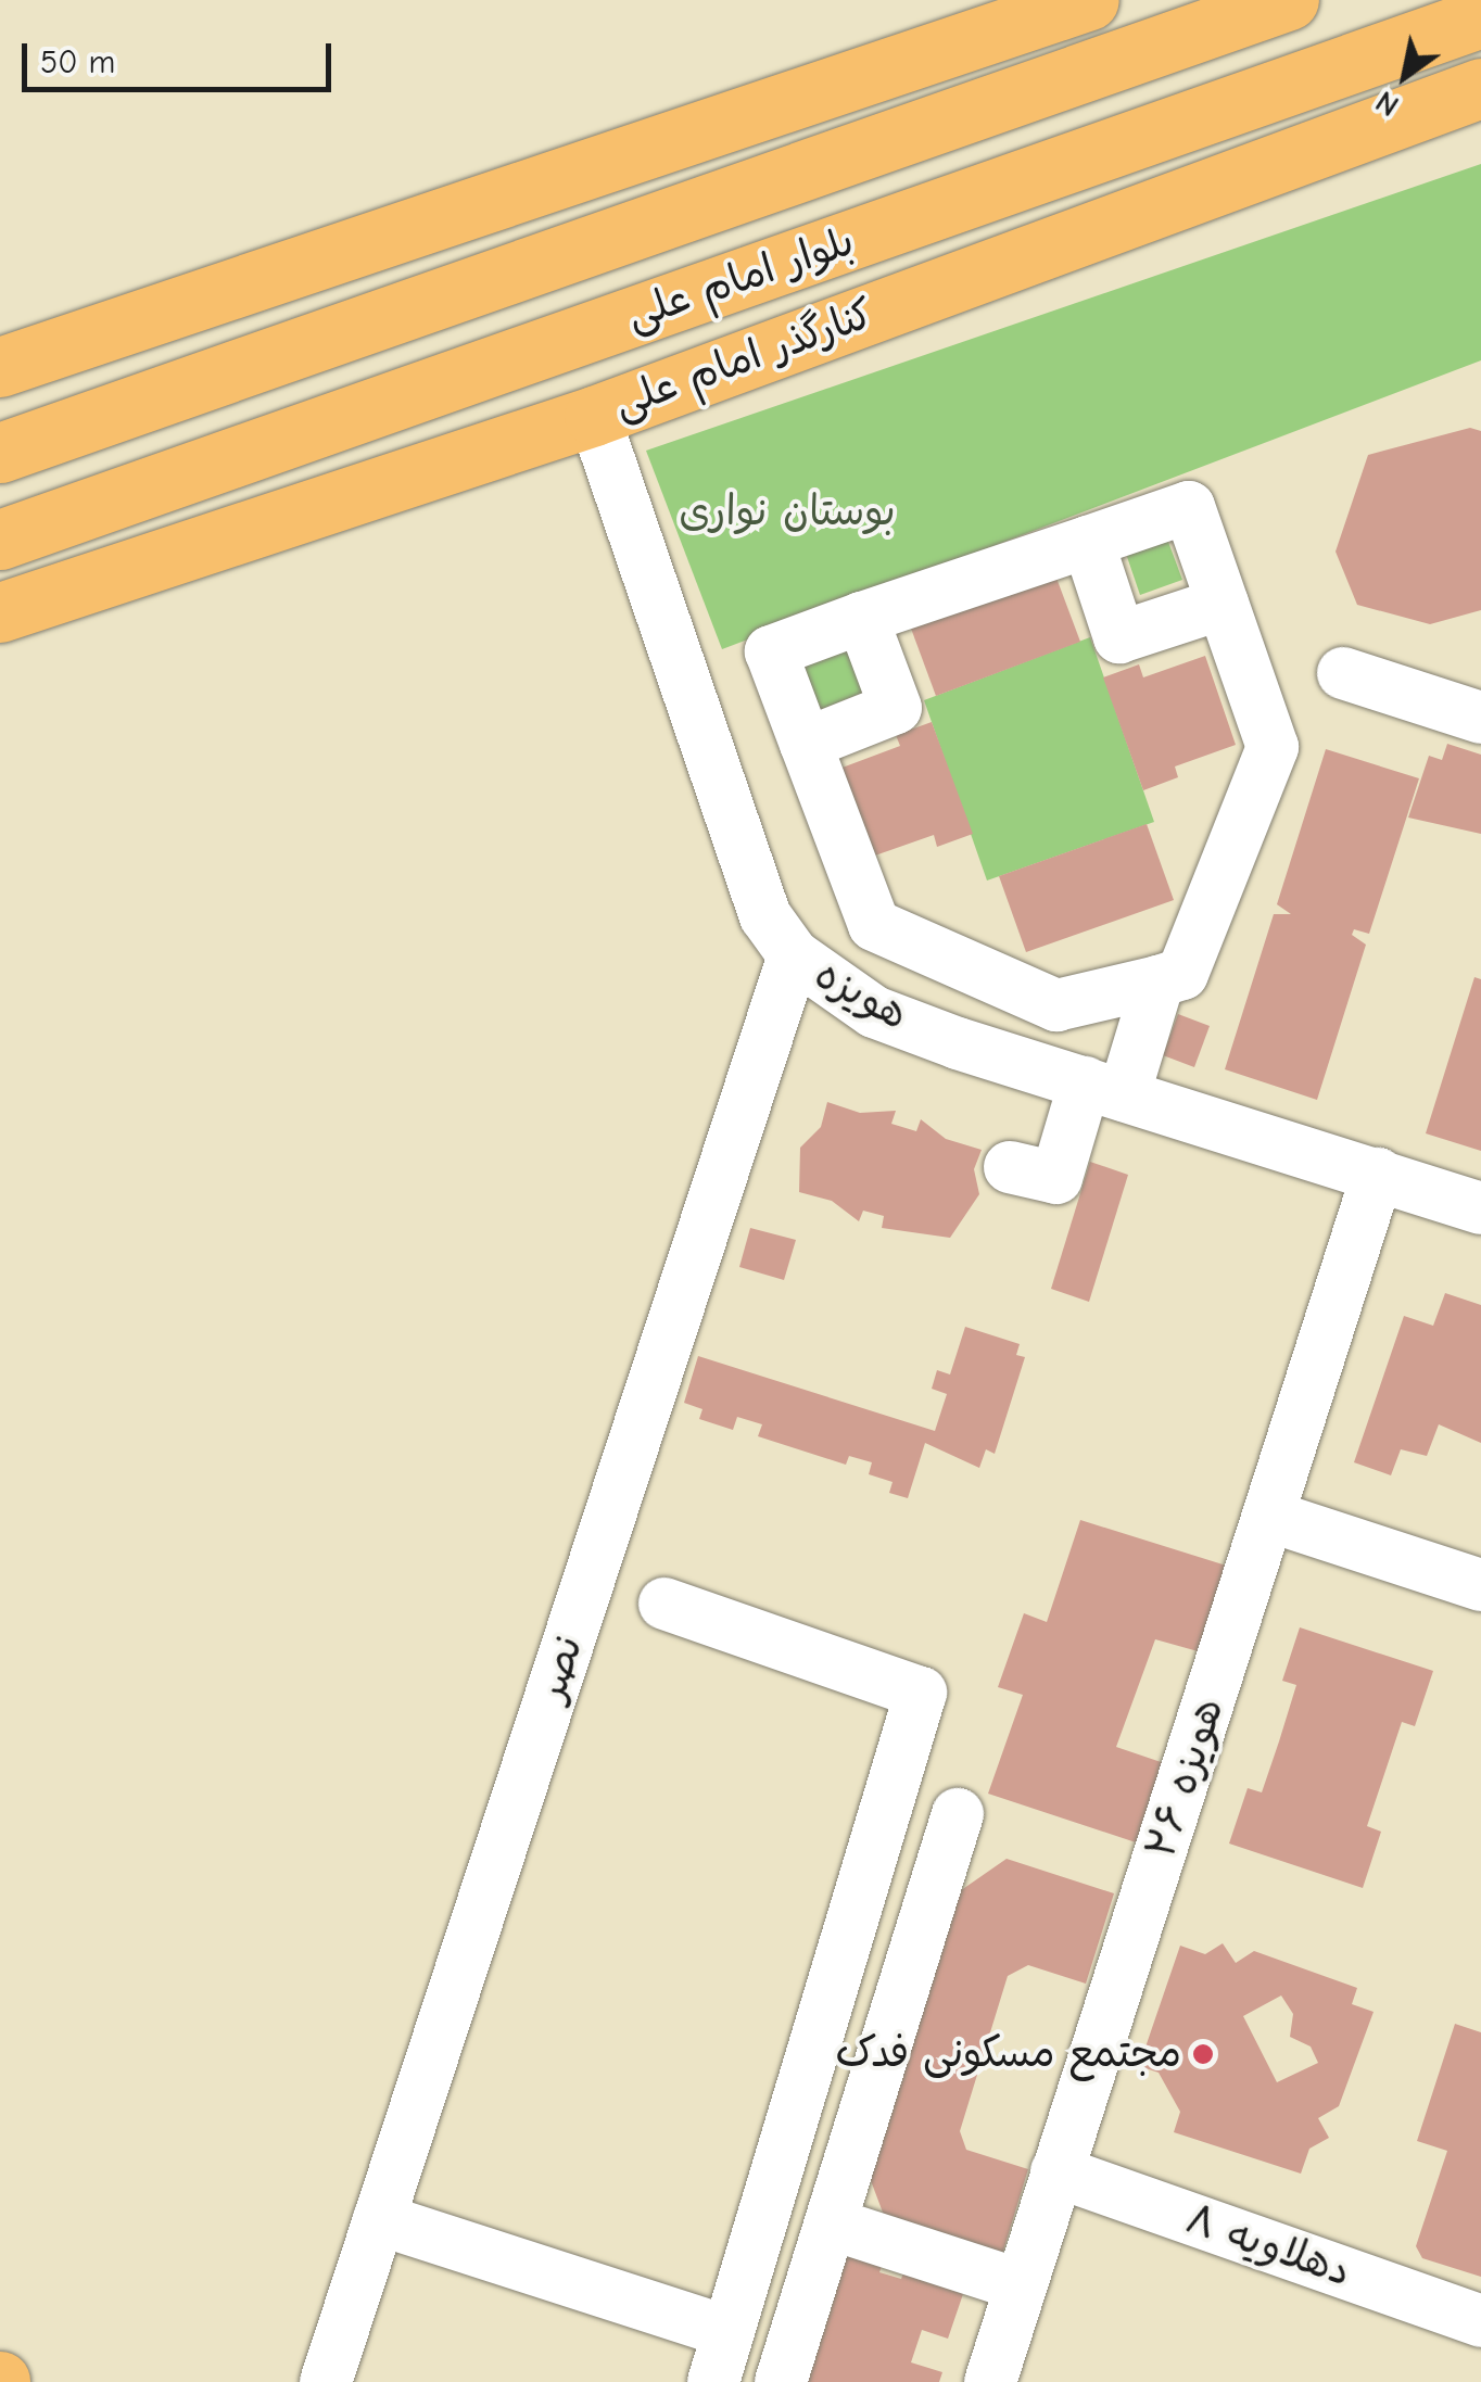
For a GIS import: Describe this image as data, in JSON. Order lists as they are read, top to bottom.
{
  "streets": {
    "main road": ["بلوار امام علی", "کنارگذر امام علی"],
    "street": [
      "هویزه",
      "نصر",
      "هویزه ۲۶",
      "دهلاویه ۸"
    ]
  },
  "crossings": [
    ["کنارگذر امام علی", "هویزه"],
    ["هویزه", "نصر"],
    ["هویزه", "هویزه ۲۶"],
    ["هویزه ۲۶", "دهلاویه ۸"]
  ],
  "parks": ["بوستان نواری"],
  "places": ["مجتمع مسکونی فدک"],
  "scale_bar": "50 m",
  "north": "bottom left"
}
